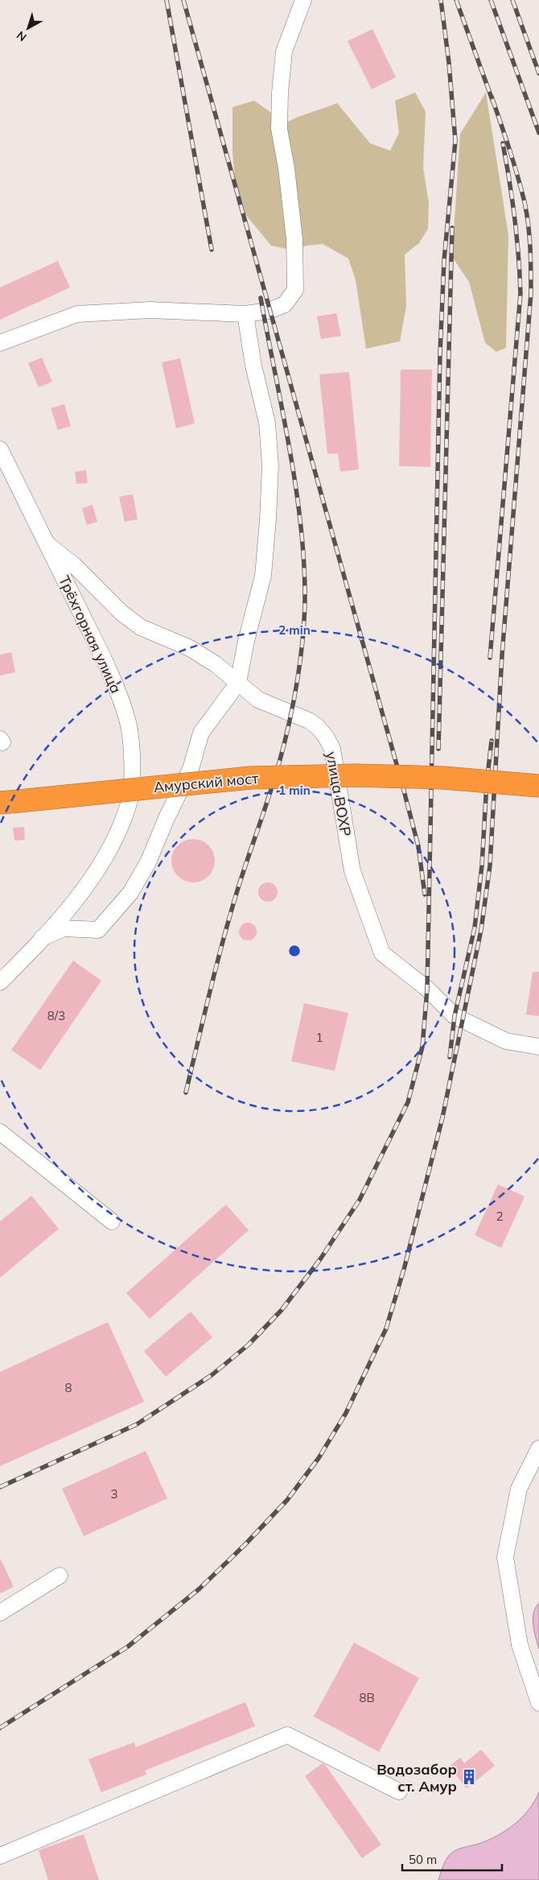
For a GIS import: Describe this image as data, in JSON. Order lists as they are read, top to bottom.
{
  "streets": {
    "highway": ["Амурский мост"],
    "street": ["Трёхгорная улица", "улица ВОХР"]
  },
  "crossings": [
    ["Трёхгорная улица", "улица ВОХР"]
  ],
  "places": {
    "building": ["Водозабор ст. Амур"]
  },
  "house_numbers": [
    "8/3",
    "1",
    "2",
    "8",
    "3",
    "8В"
  ],
  "scale_bar": "50 m",
  "north": "bottom left",
  "rings": ["2 min", "1 min"]
}
